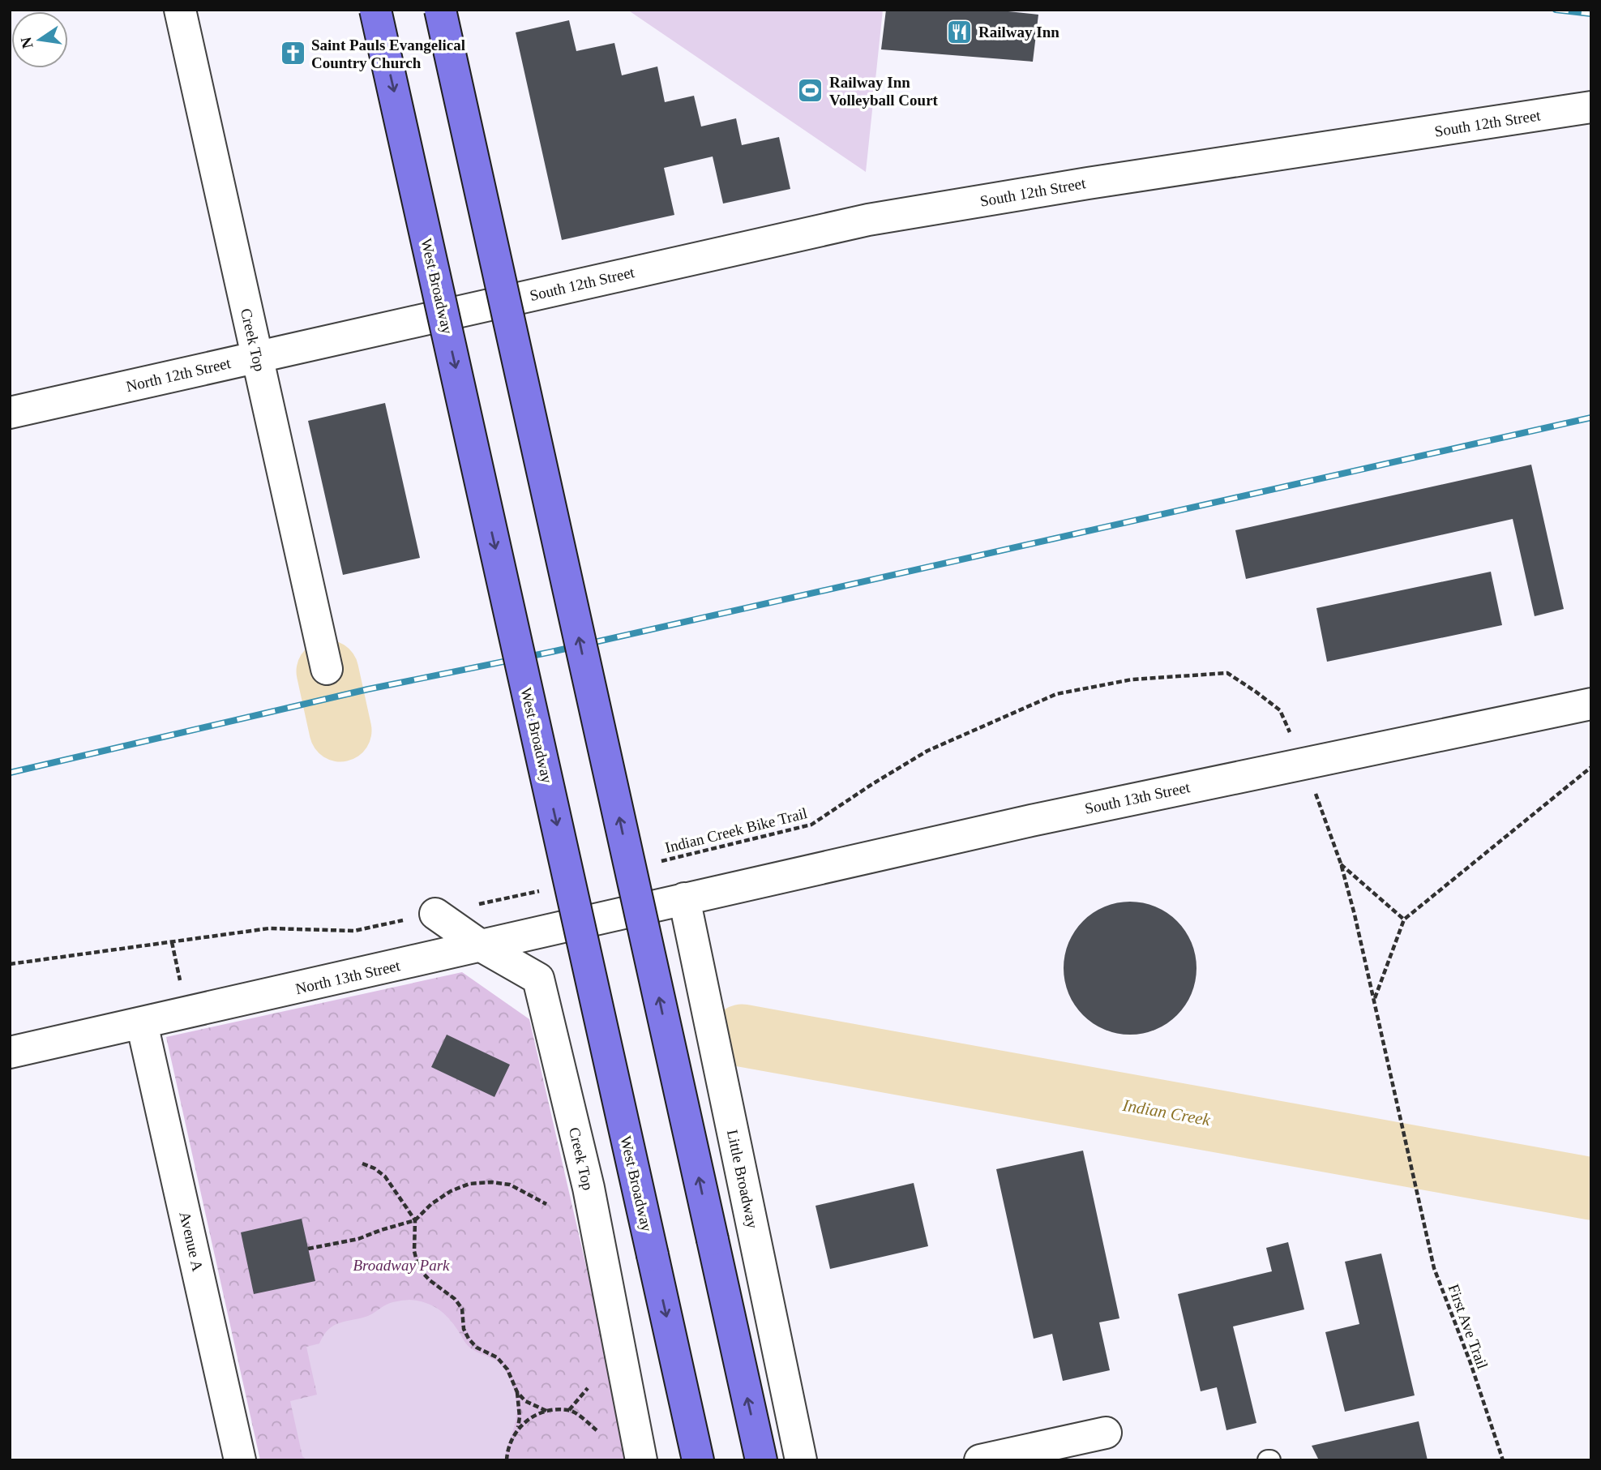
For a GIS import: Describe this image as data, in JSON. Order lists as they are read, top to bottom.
{
  "streets": {
    "main road": ["West Broadway"],
    "street": [
      "South 12th Street",
      "Creek Top",
      "North 12th Street",
      "South 13th Street",
      "North 13th Street",
      "Little Broadway",
      "Avenue A"
    ],
    "path": ["Indian Creek Bike Trail", "First Ave Trail"]
  },
  "crossings": [
    ["South 12th Street", "North 12th Street"],
    ["Creek Top", "North 12th Street"],
    ["Creek Top", "North 13th Street"],
    ["South 13th Street", "Indian Creek Bike Trail"],
    ["South 13th Street", "North 13th Street"],
    ["South 13th Street", "Little Broadway"],
    ["Indian Creek Bike Trail", "First Ave Trail"],
    ["North 13th Street", "Little Broadway"],
    ["North 13th Street", "Avenue A"]
  ],
  "water": ["Indian Creek"],
  "parks": ["Broadway Park"],
  "places": {
    "restaurant": ["Railway Inn"],
    "church": ["Saint Pauls Evangelical Country Church"],
    "sports": ["Railway Inn Volleyball Court"]
  },
  "north": "left"
}
